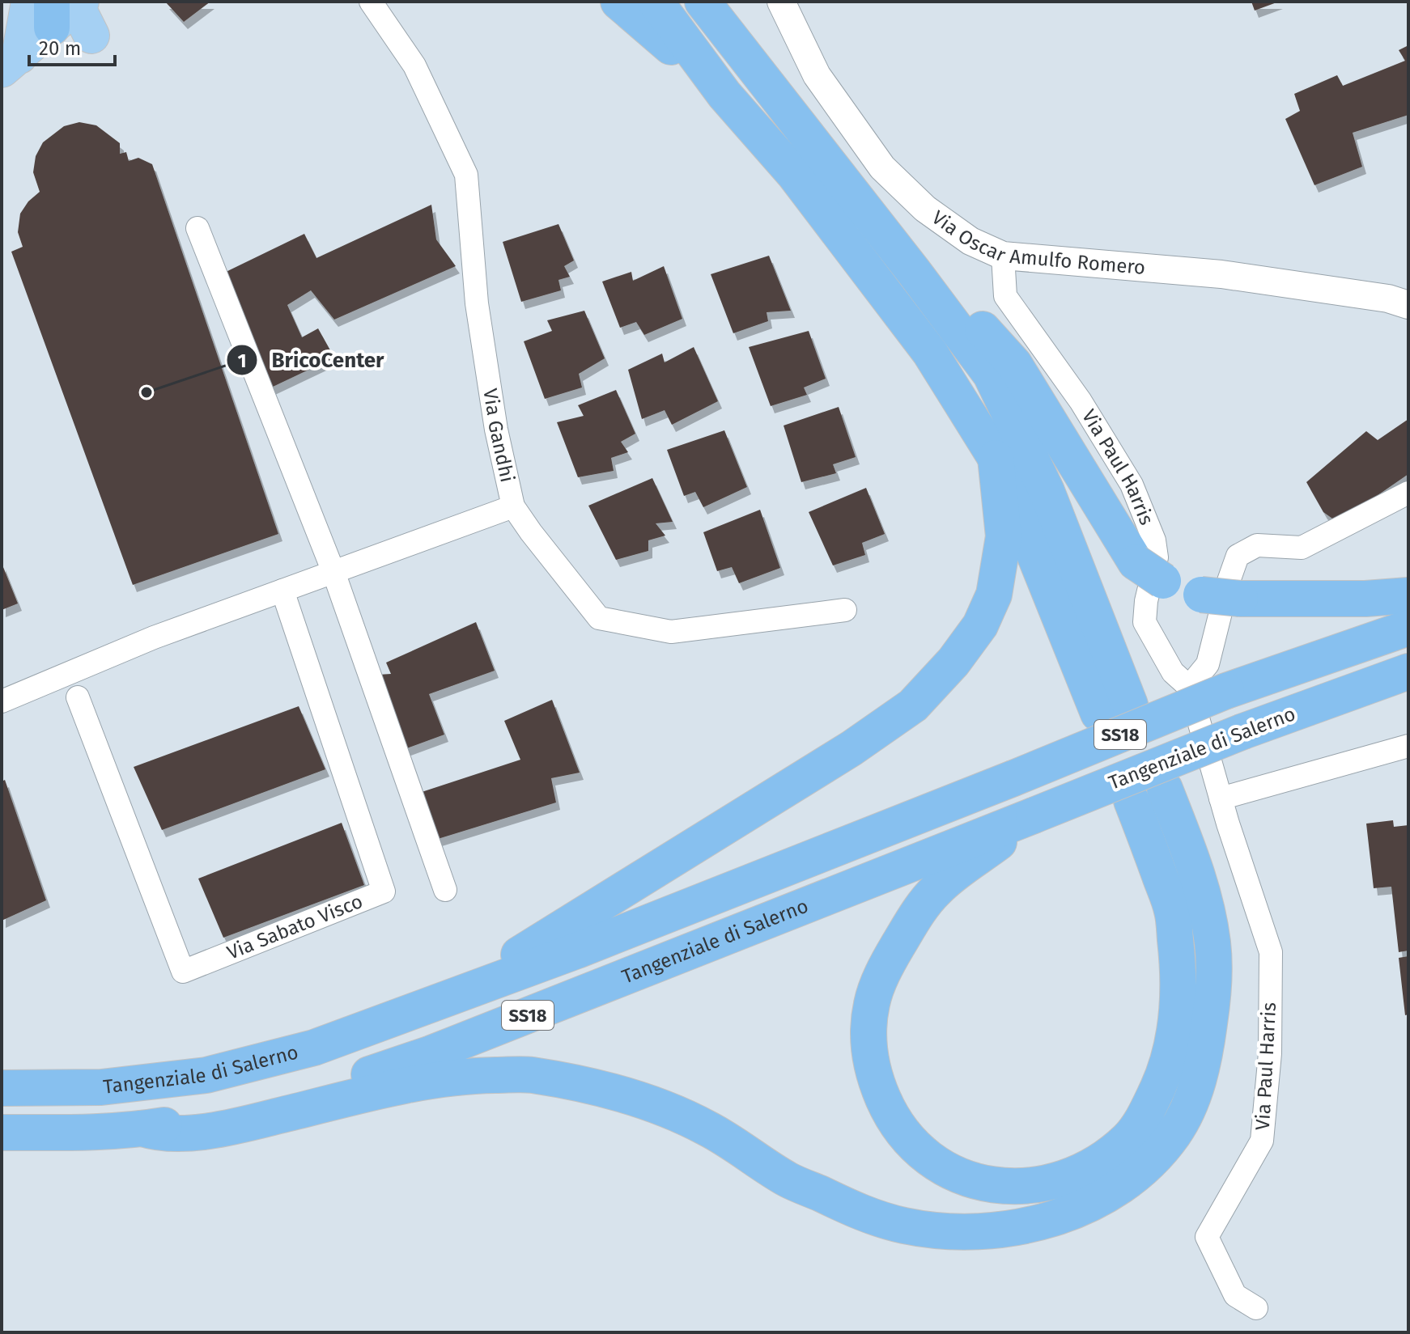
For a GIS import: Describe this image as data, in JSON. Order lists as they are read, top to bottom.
{
  "streets": {
    "highway": ["SS18", "Tangenziale di Salerno"],
    "street": [
      "Via Oscar Amulfo Romero",
      "Via Gandhi",
      "Via Paul Harris",
      "Via Sabato Visco"
    ]
  },
  "crossings": [
    ["Via Oscar Amulfo Romero", "Via Paul Harris"]
  ],
  "places": ["BricoCenter"],
  "scale_bar": "20 m"
}
